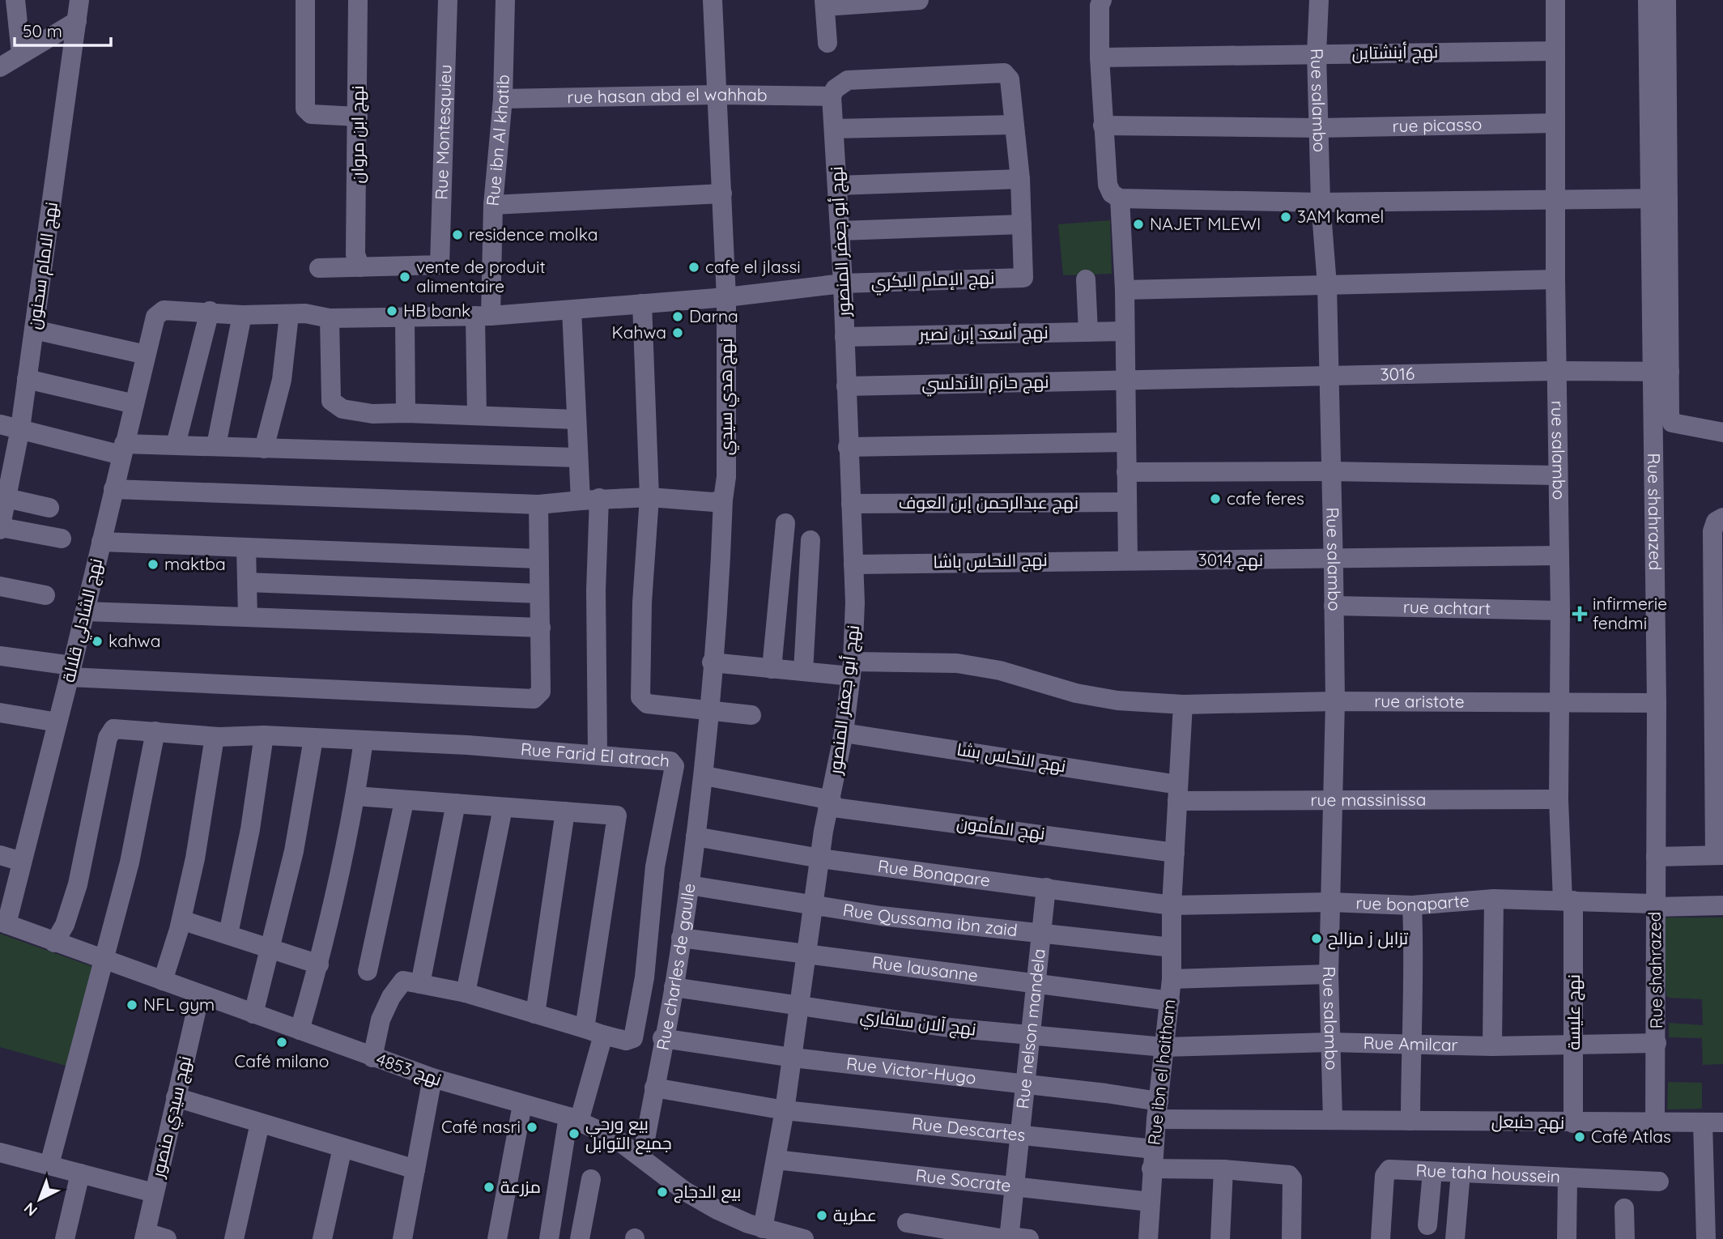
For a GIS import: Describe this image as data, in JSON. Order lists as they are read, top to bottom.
{
  "streets": {
    "street": [
      "نهج أينشتاين",
      "rue hasan abd el wahhab",
      "Rue salambo",
      "rue picasso",
      "Rue Montesquieu",
      "نهج ابن مروان",
      "Rue ibn Al khatib",
      "نهج أبو جعفر المنصور",
      "نهج الامام سحنون",
      "نهج الإمام البكري",
      "نهج أسعد إبن نصير",
      "3016",
      "نهج حازم الأندلسي",
      "نهج هدي سيدي",
      "rue salambo",
      "نهج عبدالرحمن إبن العوف",
      "Rue shahrazed",
      "نهج 3014",
      "نهج النحاس باشا",
      "rue achtart",
      "نهج الشادلي قلالة",
      "rue aristote",
      "Rue Farid El atrach",
      "نهج النحاس بشا",
      "rue massinissa",
      "نهج المأمون",
      "Rue Bonapare",
      "rue bonaparte",
      "Rue Qussama ibn zaid",
      "Rue charles de gaulle",
      "Rue lausanne",
      "نهج عليسة",
      "نهج آلان سافاري",
      "Rue nelson mandela",
      "Rue Amilcar",
      "نهج 4853",
      "Rue Victor-Hugo",
      "Rue ibn el haitham",
      "نهج سيدي منصور",
      "نهج حنبعل",
      "Rue Descartes",
      "Rue taha houssein",
      "Rue Socrate"
    ]
  },
  "crossings": [
    ["نهج أينشتاين", "Rue salambo"],
    ["نهج أينشتاين", "rue salambo"],
    ["rue hasan abd el wahhab", "Rue ibn Al khatib"],
    ["rue hasan abd el wahhab", "نهج أبو جعفر المنصور"],
    ["rue hasan abd el wahhab", "نهج هدي سيدي"],
    ["Rue salambo", "rue picasso"],
    ["Rue salambo", "3016"],
    ["Rue salambo", "نهج 3014"],
    ["Rue salambo", "rue achtart"],
    ["Rue salambo", "rue aristote"],
    ["Rue salambo", "rue massinissa"],
    ["Rue salambo", "rue bonaparte"],
    ["Rue salambo", "Rue Amilcar"],
    ["Rue salambo", "Rue Victor-Hugo"],
    ["Rue salambo", "نهج حنبعل"],
    ["rue picasso", "rue salambo"],
    ["Rue Montesquieu", "نهج ابن مروان"],
    ["Rue ibn Al khatib", "نهج الإمام البكري"],
    ["نهج أبو جعفر المنصور", "نهج الإمام البكري"],
    ["نهج أبو جعفر المنصور", "نهج أسعد إبن نصير"],
    ["نهج أبو جعفر المنصور", "نهج حازم الأندلسي"],
    ["نهج أبو جعفر المنصور", "نهج عبدالرحمن إبن العوف"],
    ["نهج أبو جعفر المنصور", "نهج النحاس باشا"],
    ["نهج أبو جعفر المنصور", "rue aristote"],
    ["نهج أبو جعفر المنصور", "نهج النحاس بشا"],
    ["نهج أبو جعفر المنصور", "نهج المأمون"],
    ["نهج أبو جعفر المنصور", "Rue Bonapare"],
    ["نهج أبو جعفر المنصور", "Rue Qussama ibn zaid"],
    ["نهج أبو جعفر المنصور", "Rue lausanne"],
    ["نهج أبو جعفر المنصور", "نهج آلان سافاري"],
    ["نهج أبو جعفر المنصور", "نهج 4853"],
    ["نهج أبو جعفر المنصور", "Rue Victor-Hugo"],
    ["نهج أبو جعفر المنصور", "Rue Descartes"],
    ["نهج أبو جعفر المنصور", "Rue Socrate"],
    ["نهج الإمام البكري", "نهج هدي سيدي"],
    ["نهج الإمام البكري", "نهج الشادلي قلالة"],
    ["3016", "نهج حازم الأندلسي"],
    ["3016", "rue salambo"],
    ["3016", "Rue shahrazed"],
    ["نهج هدي سيدي", "rue aristote"],
    ["نهج هدي سيدي", "Rue charles de gaulle"],
    ["rue salambo", "نهج 3014"],
    ["rue salambo", "rue achtart"],
    ["rue salambo", "rue aristote"],
    ["rue salambo", "rue massinissa"],
    ["rue salambo", "rue bonaparte"],
    ["rue salambo", "نهج عليسة"],
    ["Rue shahrazed", "rue aristote"],
    ["Rue shahrazed", "rue bonaparte"],
    ["Rue shahrazed", "Rue Amilcar"],
    ["Rue shahrazed", "نهج حنبعل"],
    ["نهج 3014", "نهج النحاس باشا"],
    ["نهج الشادلي قلالة", "نهج 4853"],
    ["rue aristote", "Rue charles de gaulle"],
    ["rue aristote", "Rue ibn el haitham"],
    ["Rue Farid El atrach", "نهج 4853"],
    ["نهج النحاس بشا", "rue massinissa"],
    ["نهج النحاس بشا", "Rue ibn el haitham"],
    ["rue massinissa", "Rue ibn el haitham"],
    ["نهج المأمون", "Rue charles de gaulle"],
    ["نهج المأمون", "Rue ibn el haitham"],
    ["Rue Bonapare", "rue bonaparte"],
    ["Rue Bonapare", "Rue charles de gaulle"],
    ["Rue Bonapare", "Rue nelson mandela"],
    ["Rue Bonapare", "Rue ibn el haitham"],
    ["rue bonaparte", "نهج عليسة"],
    ["rue bonaparte", "Rue ibn el haitham"],
    ["Rue Qussama ibn zaid", "Rue charles de gaulle"],
    ["Rue Qussama ibn zaid", "Rue nelson mandela"],
    ["Rue Qussama ibn zaid", "Rue ibn el haitham"],
    ["Rue charles de gaulle", "Rue lausanne"],
    ["Rue charles de gaulle", "نهج آلان سافاري"],
    ["Rue charles de gaulle", "نهج 4853"],
    ["Rue charles de gaulle", "Rue Victor-Hugo"],
    ["Rue charles de gaulle", "Rue Descartes"],
    ["Rue lausanne", "Rue nelson mandela"],
    ["Rue lausanne", "Rue ibn el haitham"],
    ["نهج عليسة", "Rue Amilcar"],
    ["نهج عليسة", "نهج حنبعل"],
    ["نهج آلان سافاري", "Rue nelson mandela"],
    ["نهج آلان سافاري", "Rue Amilcar"],
    ["نهج آلان سافاري", "Rue ibn el haitham"],
    ["Rue nelson mandela", "Rue Victor-Hugo"],
    ["Rue nelson mandela", "Rue Descartes"],
    ["Rue nelson mandela", "Rue Socrate"],
    ["Rue Amilcar", "Rue ibn el haitham"],
    ["نهج 4853", "نهج سيدي منصور"],
    ["Rue Victor-Hugo", "Rue ibn el haitham"],
    ["Rue Victor-Hugo", "نهج حنبعل"],
    ["Rue ibn el haitham", "Rue Descartes"],
    ["Rue ibn el haitham", "Rue Socrate"]
  ],
  "places": {
    "other": [
      "3AM kamel",
      "NAJET MLEWI",
      "residence molka",
      "cafe el jlassi",
      "vente de produit alimentaire",
      "HB bank",
      "Darna",
      "Kahwa",
      "cafe feres",
      "maktba",
      "kahwa",
      "تزابل ز مزالح",
      "NFL gym",
      "Café milano",
      "Café nasri",
      "بيع ورحي جميع التوابل",
      "Café Atlas",
      "مزرعة",
      "بيع الدجاج",
      "عطرية"
    ],
    "health": ["infirmerie fendmi"]
  },
  "scale_bar": "50 m",
  "north": "bottom left"
}
